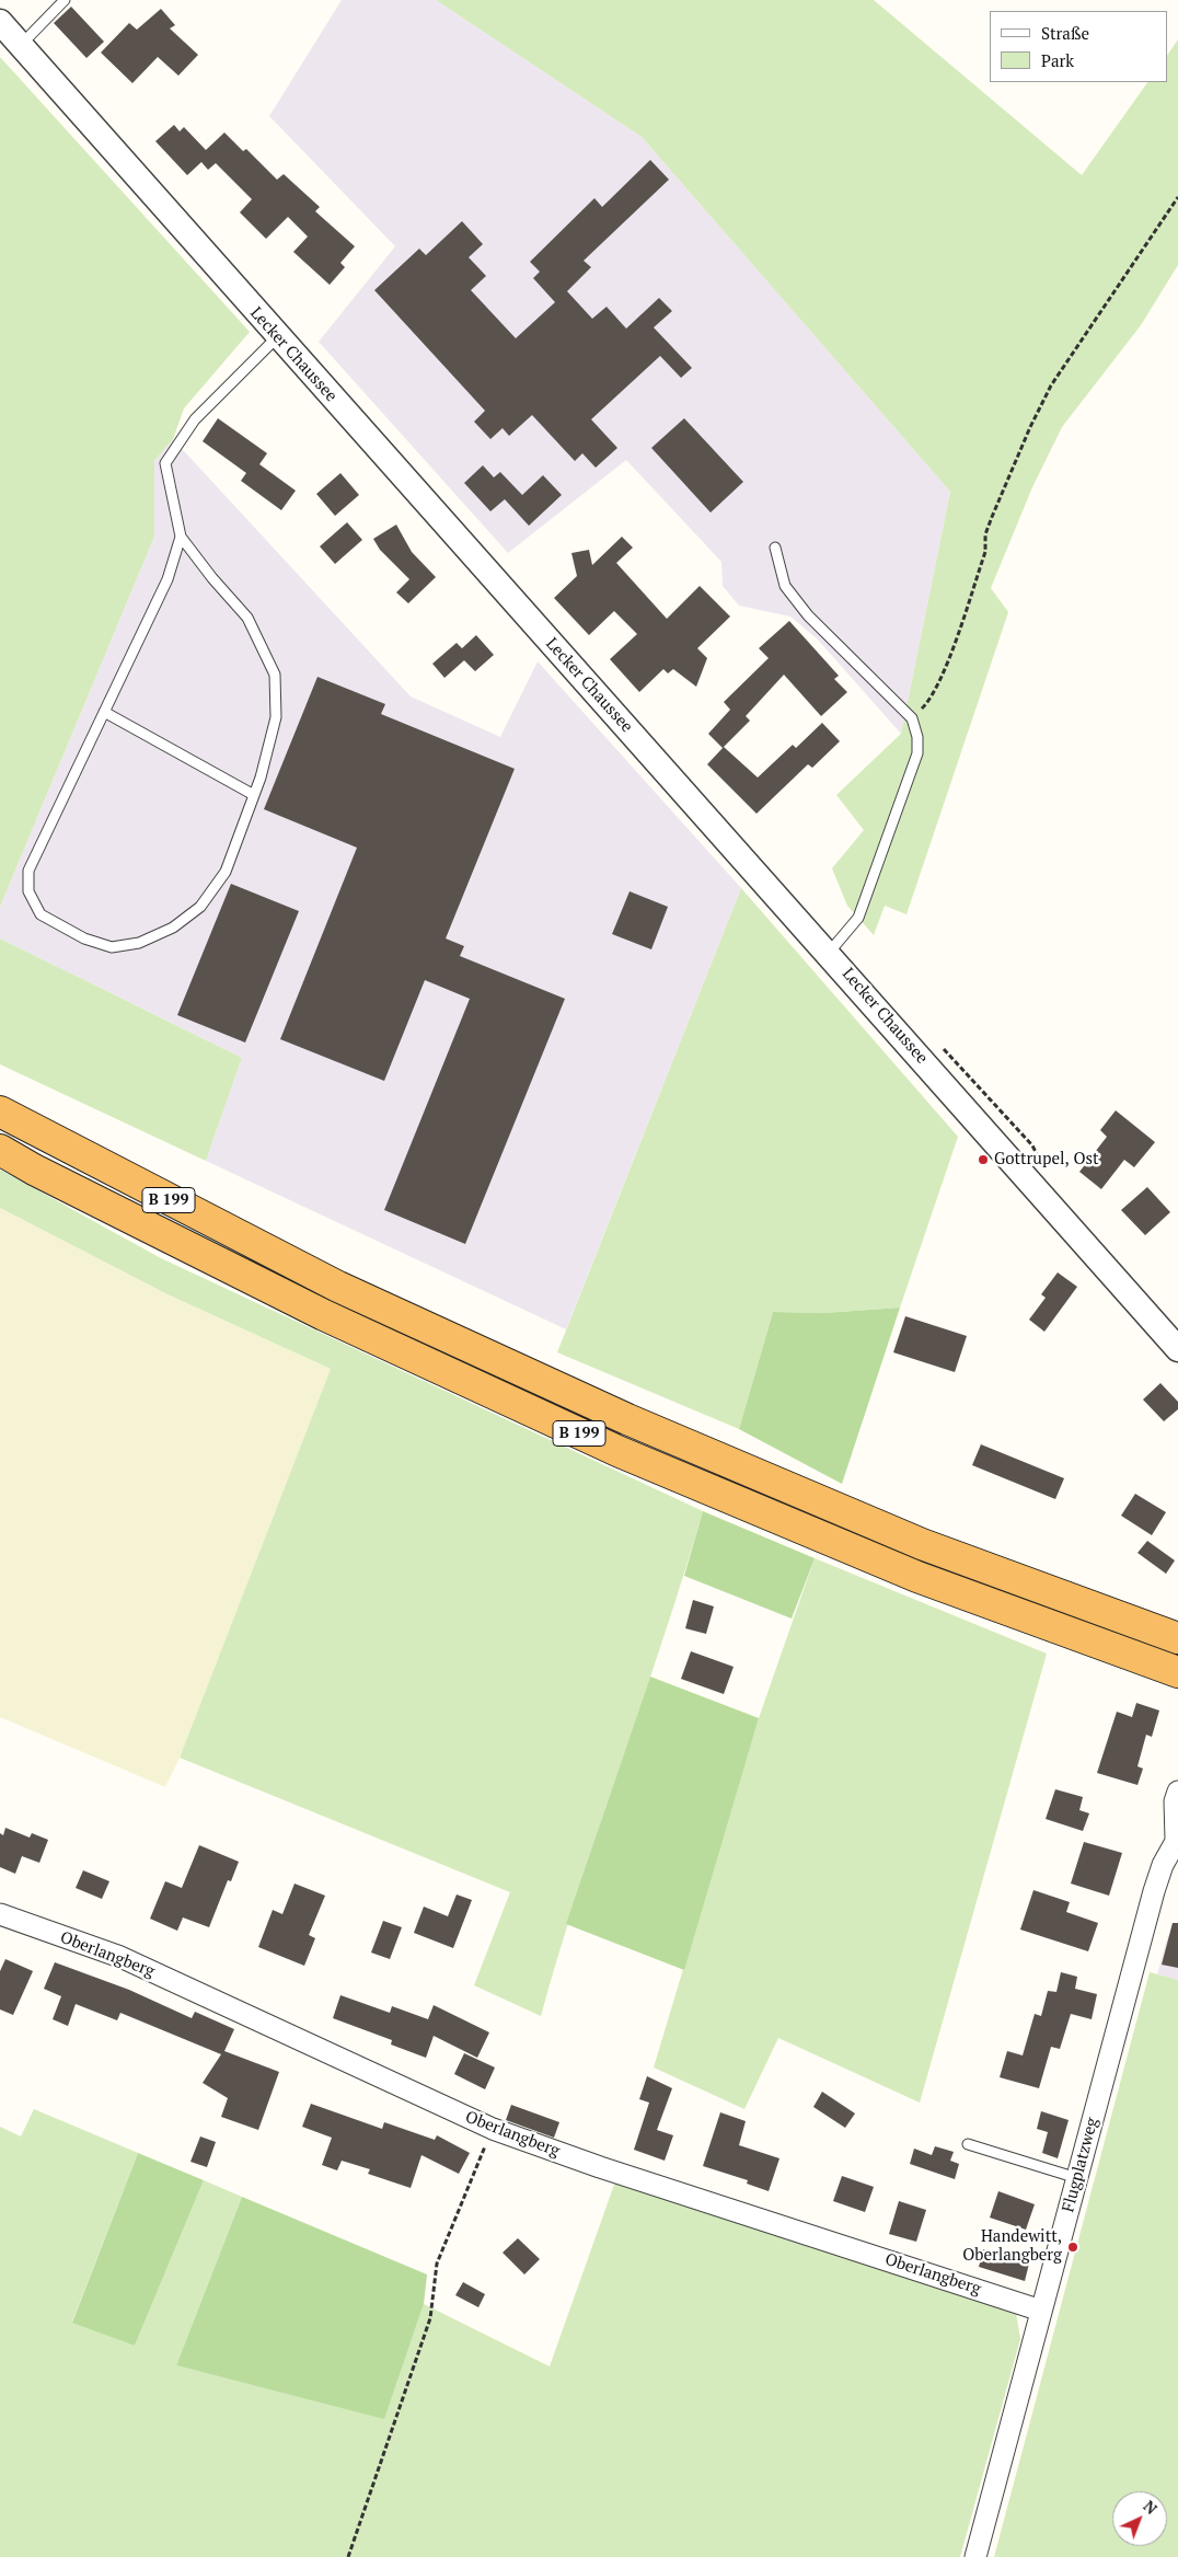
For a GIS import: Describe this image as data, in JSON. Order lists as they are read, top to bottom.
{
  "streets": {
    "highway": ["B 199"],
    "street": ["Lecker Chaussee", "Oberlangberg", "Flugplatzweg"]
  },
  "crossings": [
    ["Oberlangberg", "Flugplatzweg"]
  ],
  "places": ["Gottrupel, Ost", "Handewitt, Oberlangberg"],
  "legend": ["Straße", "Park"],
  "north": "top right"
}
